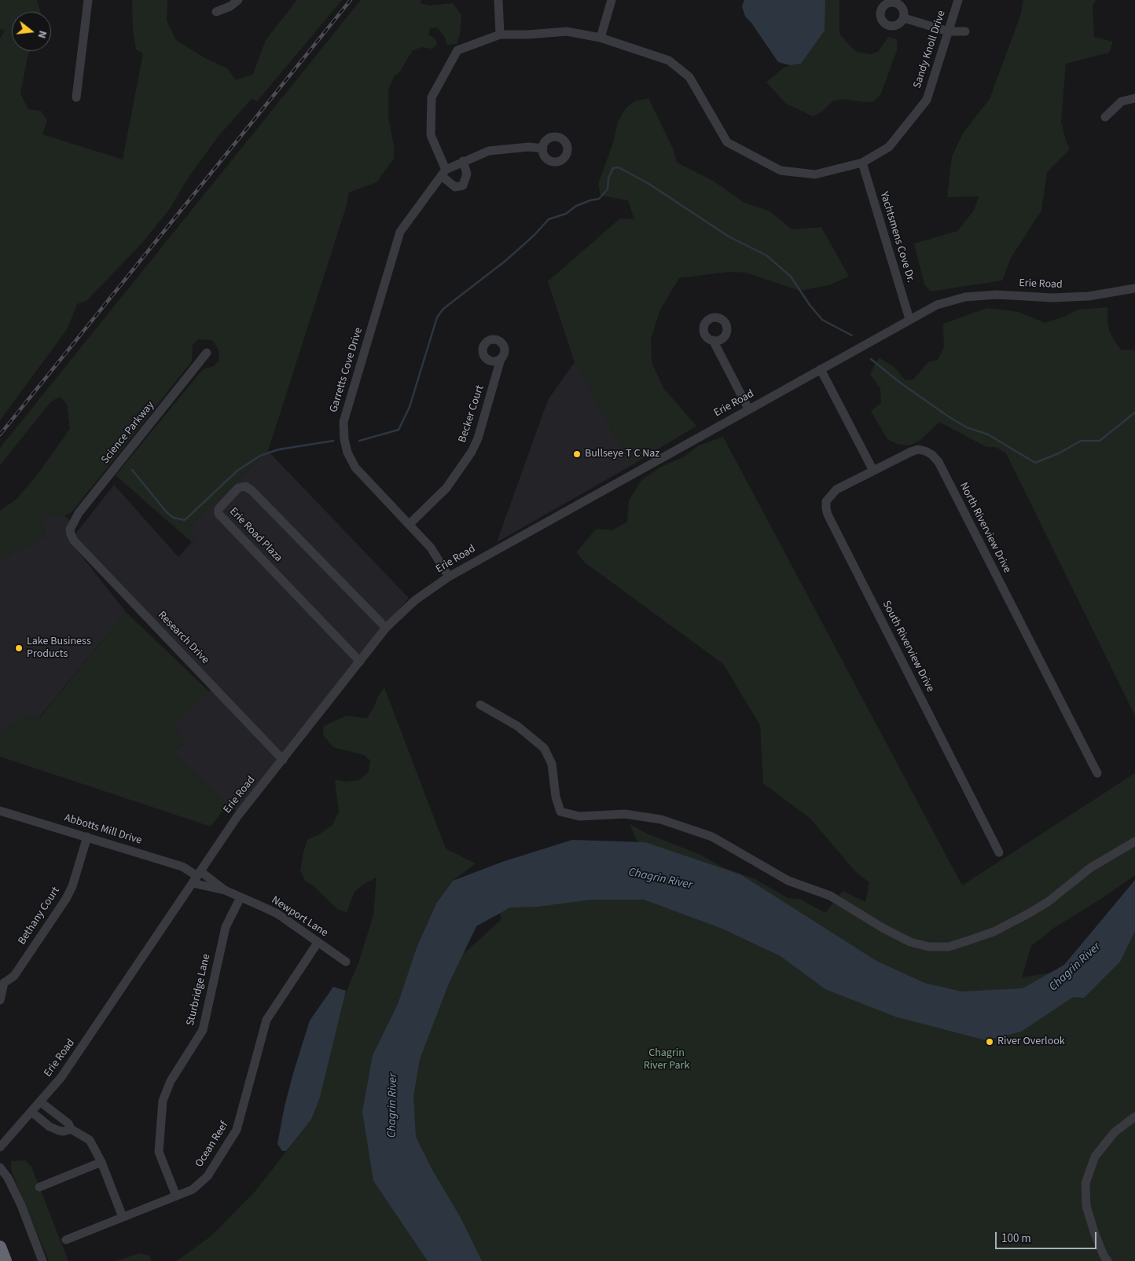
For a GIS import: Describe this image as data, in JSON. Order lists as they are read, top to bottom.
{
  "streets": {
    "street": [
      "Sandy Knoll Drive",
      "Yachtsmens Cove Dr.",
      "Erie Road",
      "Garretts Cove Drive",
      "Becker Court",
      "Science Parkway",
      "North Riverview Drive",
      "Erie Road Plaza",
      "Research Drive",
      "South Riverview Drive",
      "Abbotts Mill Drive",
      "Bethany Court",
      "Newport Lane",
      "Sturbridge Lane",
      "Ocean Reef"
    ]
  },
  "crossings": [
    ["Sandy Knoll Drive", "Yachtsmens Cove Dr."],
    ["Sandy Knoll Drive", "Garretts Cove Drive"],
    ["Yachtsmens Cove Dr.", "Erie Road"],
    ["Erie Road", "Garretts Cove Drive"],
    ["Erie Road", "Erie Road Plaza"],
    ["Erie Road", "Research Drive"],
    ["Erie Road", "Abbotts Mill Drive"],
    ["Erie Road", "Newport Lane"],
    ["Garretts Cove Drive", "Becker Court"],
    ["Science Parkway", "Research Drive"],
    ["North Riverview Drive", "South Riverview Drive"],
    ["Abbotts Mill Drive", "Bethany Court"],
    ["Abbotts Mill Drive", "Newport Lane"],
    ["Newport Lane", "Sturbridge Lane"],
    ["Newport Lane", "Ocean Reef"],
    ["Sturbridge Lane", "Ocean Reef"]
  ],
  "water": ["Chagrin River"],
  "parks": ["Chagrin River Park"],
  "places": ["Bullseye T C Naz", "Lake Business Products", "River Overlook"],
  "scale_bar": "100 m",
  "north": "right"
}
